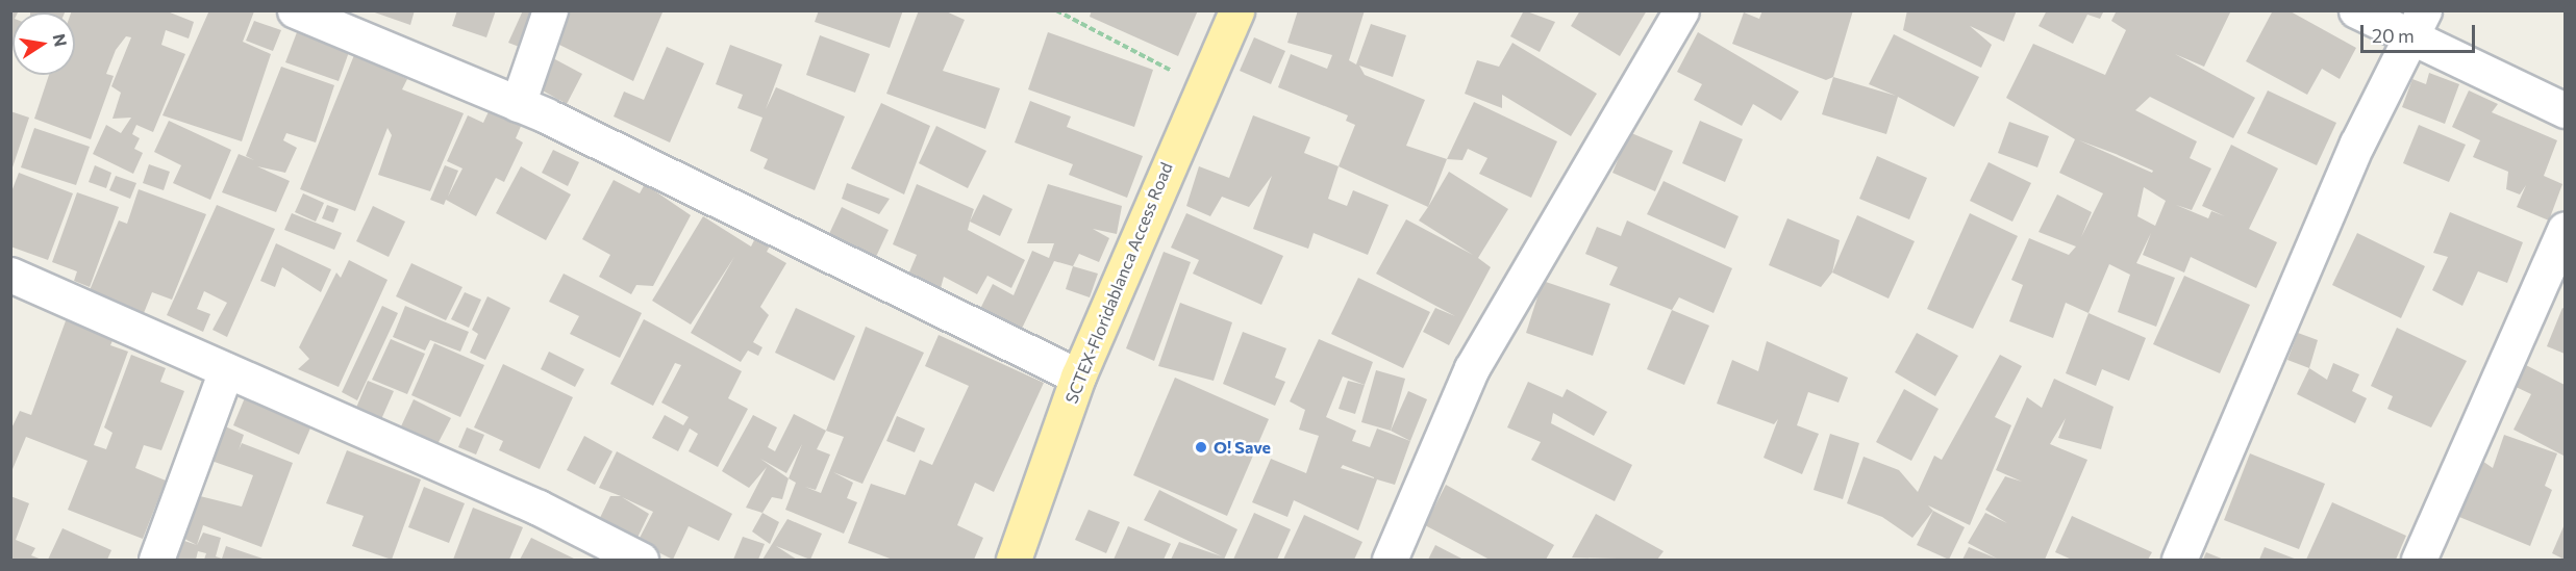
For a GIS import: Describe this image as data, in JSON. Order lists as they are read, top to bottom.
{
  "streets": {
    "main road": ["SCTEX-Floridablanca Access Road"]
  },
  "places": ["O! Save"],
  "scale_bar": "20 m",
  "north": "right"
}
